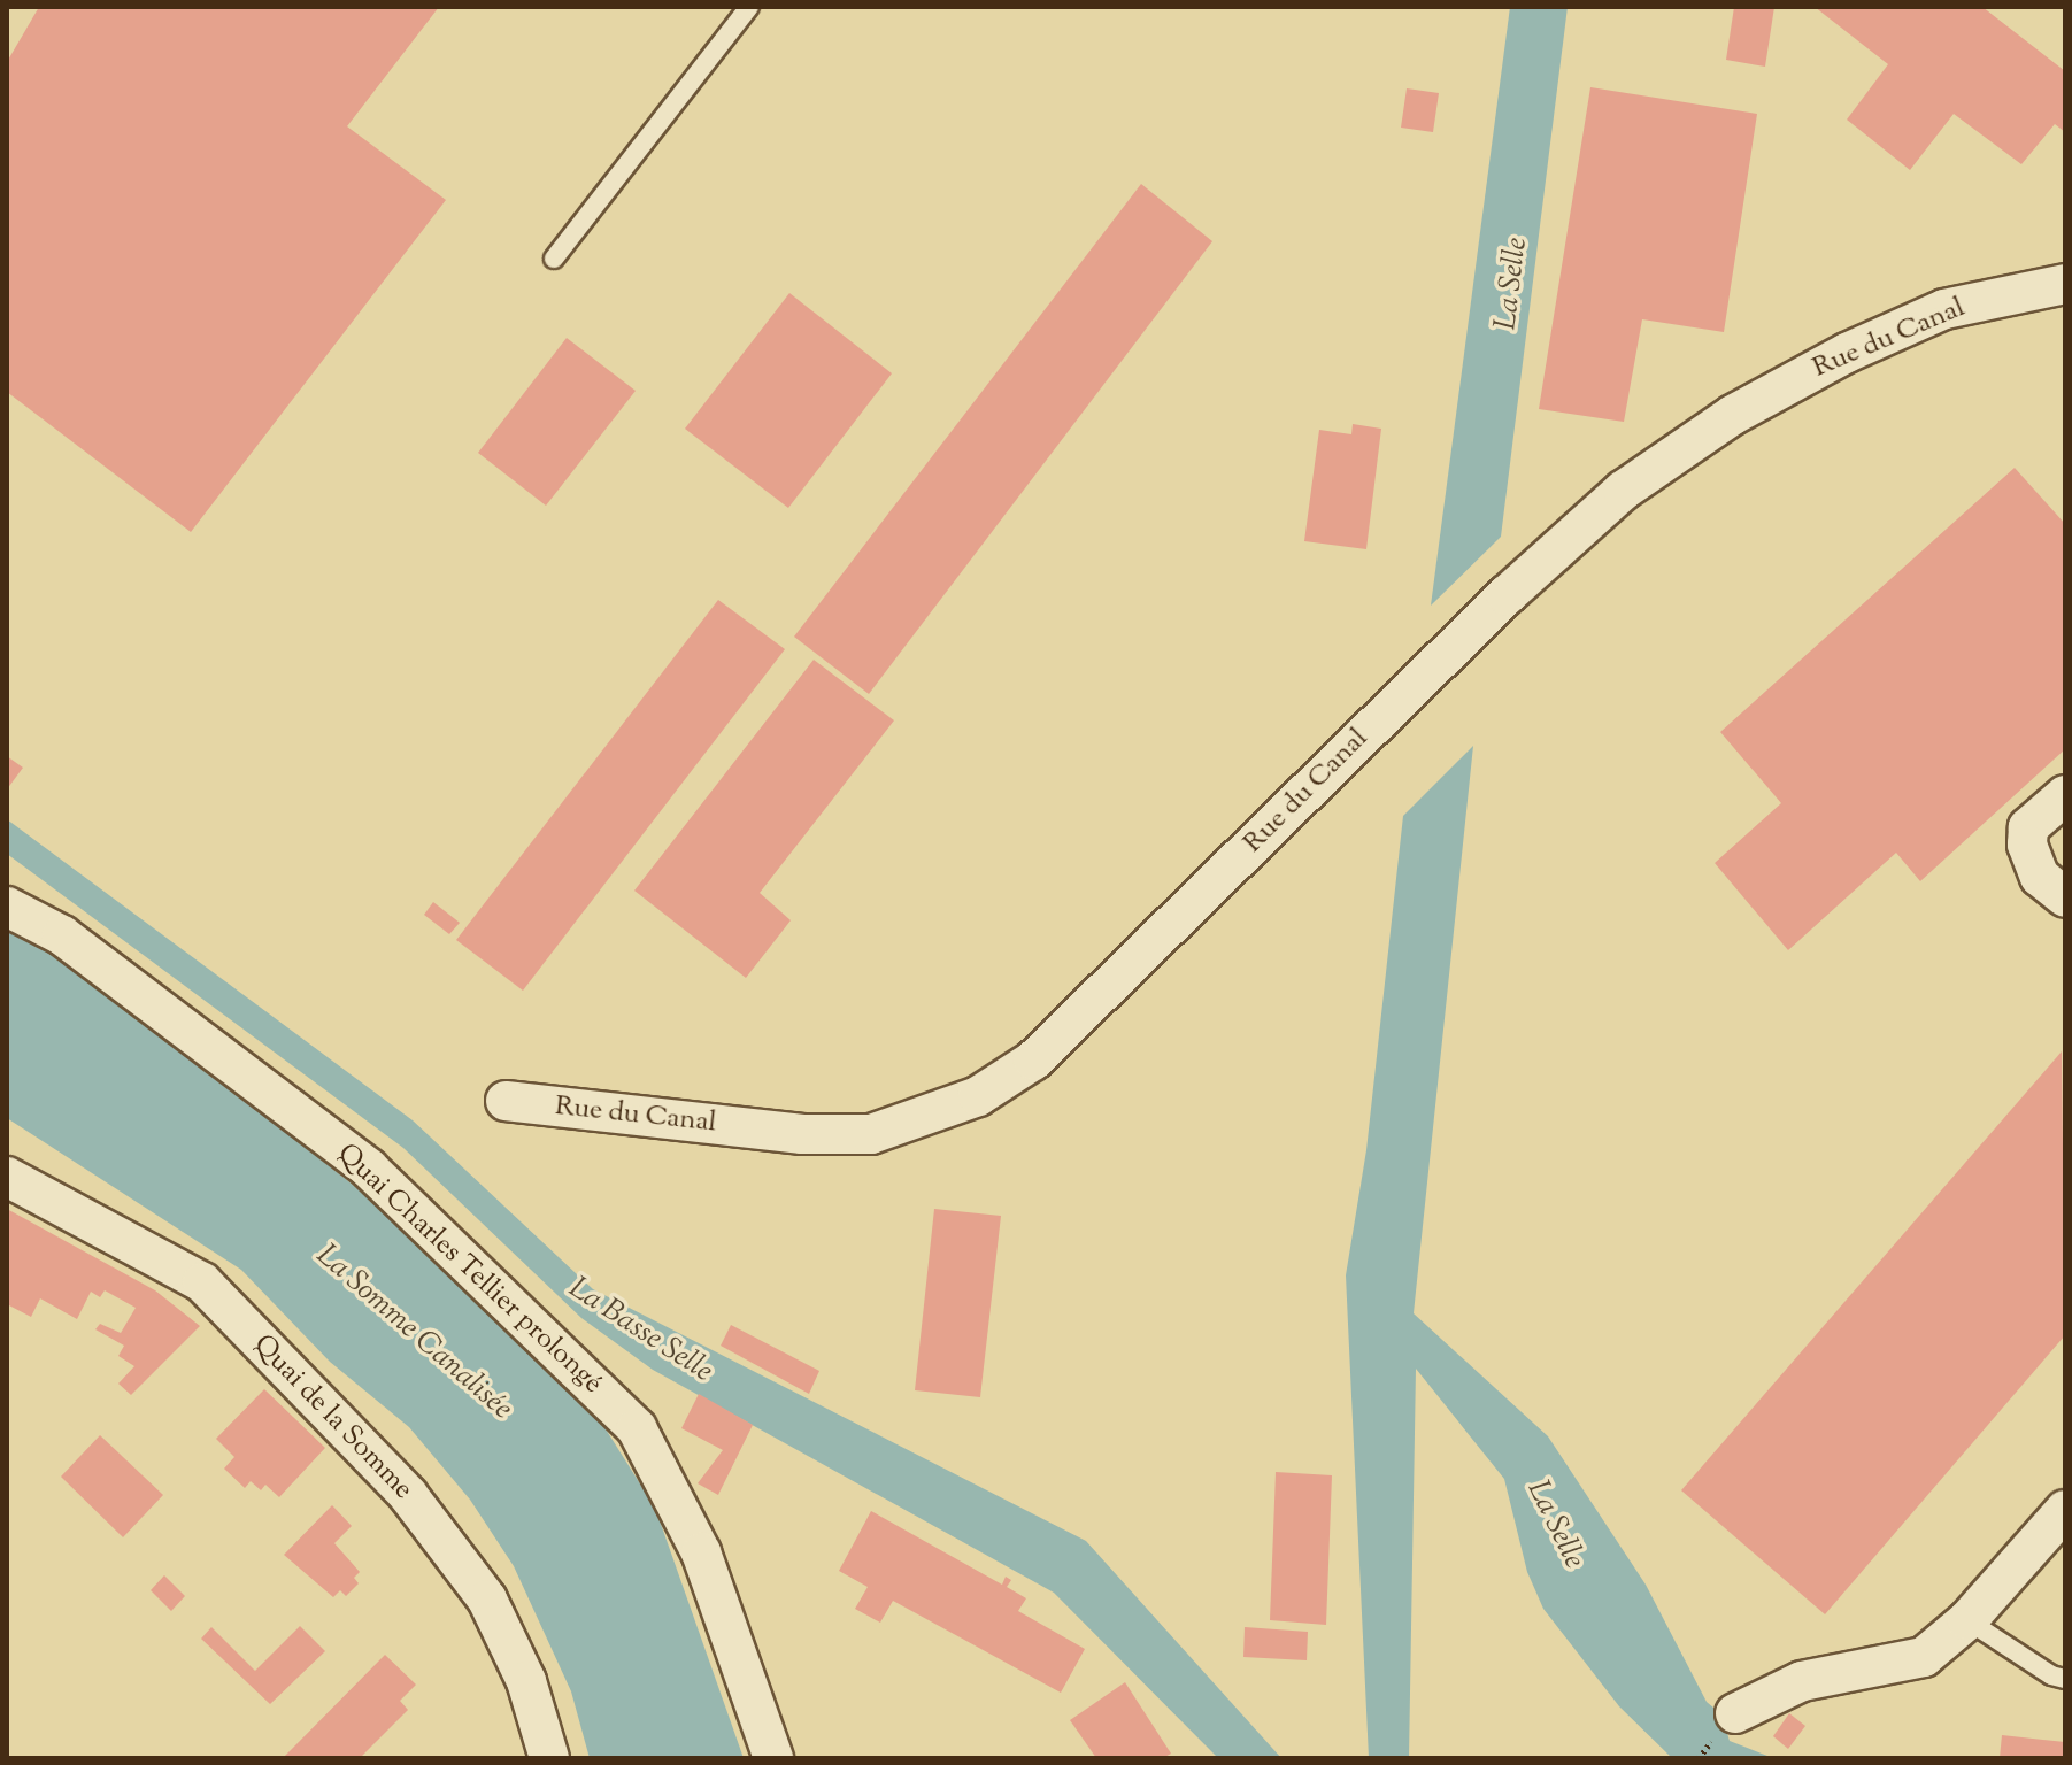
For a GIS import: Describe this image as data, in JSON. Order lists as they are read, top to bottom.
{
  "streets": {
    "street": ["Rue du Canal", "Quai Charles Tellier prolongé", "Quai de la Somme"]
  },
  "water": ["La Selle", "La Basse Selle", "La Somme Canalisée"]
}
